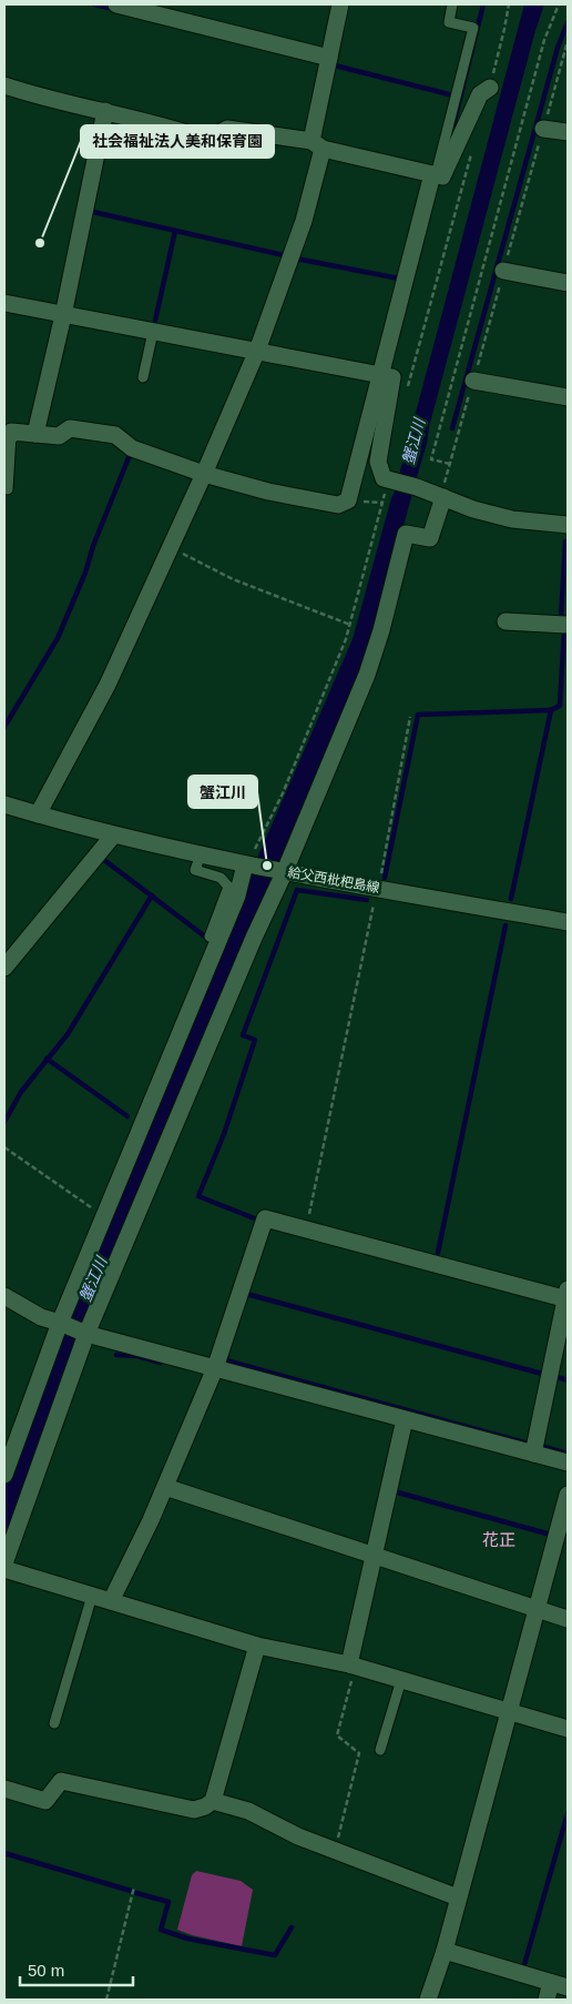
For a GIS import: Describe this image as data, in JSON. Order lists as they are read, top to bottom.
{
  "streets": {
    "street": ["給父西枇杷島線"]
  },
  "districts": ["花正"],
  "water": ["蟹江川"],
  "places": ["社会福祉法人美和保育園", "蟹江川"],
  "scale_bar": "50 m"
}
